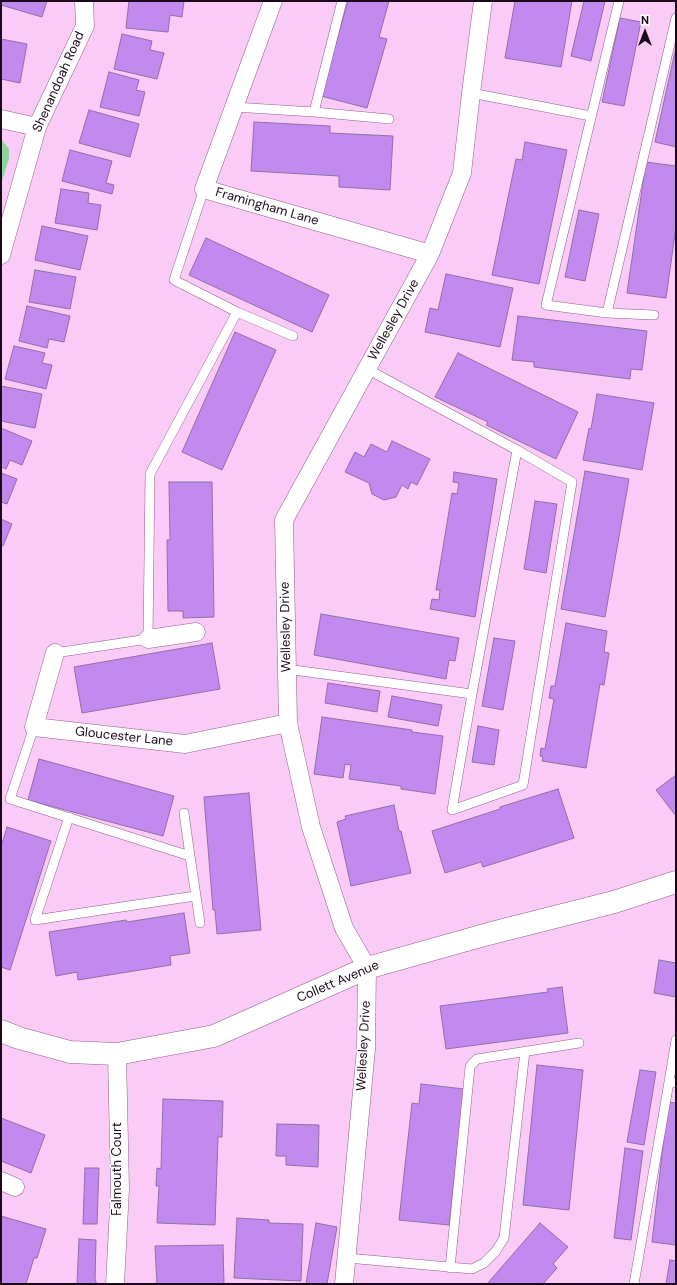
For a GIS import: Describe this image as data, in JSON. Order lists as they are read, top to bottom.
{
  "streets": {
    "street": [
      "Shenandoah Road",
      "Framingham Lane",
      "Wellesley Drive",
      "Gloucester Lane",
      "Collett Avenue",
      "Falmouth Court"
    ]
  },
  "crossings": [
    ["Framingham Lane", "Wellesley Drive"],
    ["Wellesley Drive", "Gloucester Lane"],
    ["Wellesley Drive", "Collett Avenue"],
    ["Collett Avenue", "Falmouth Court"]
  ],
  "north": "top"
}
